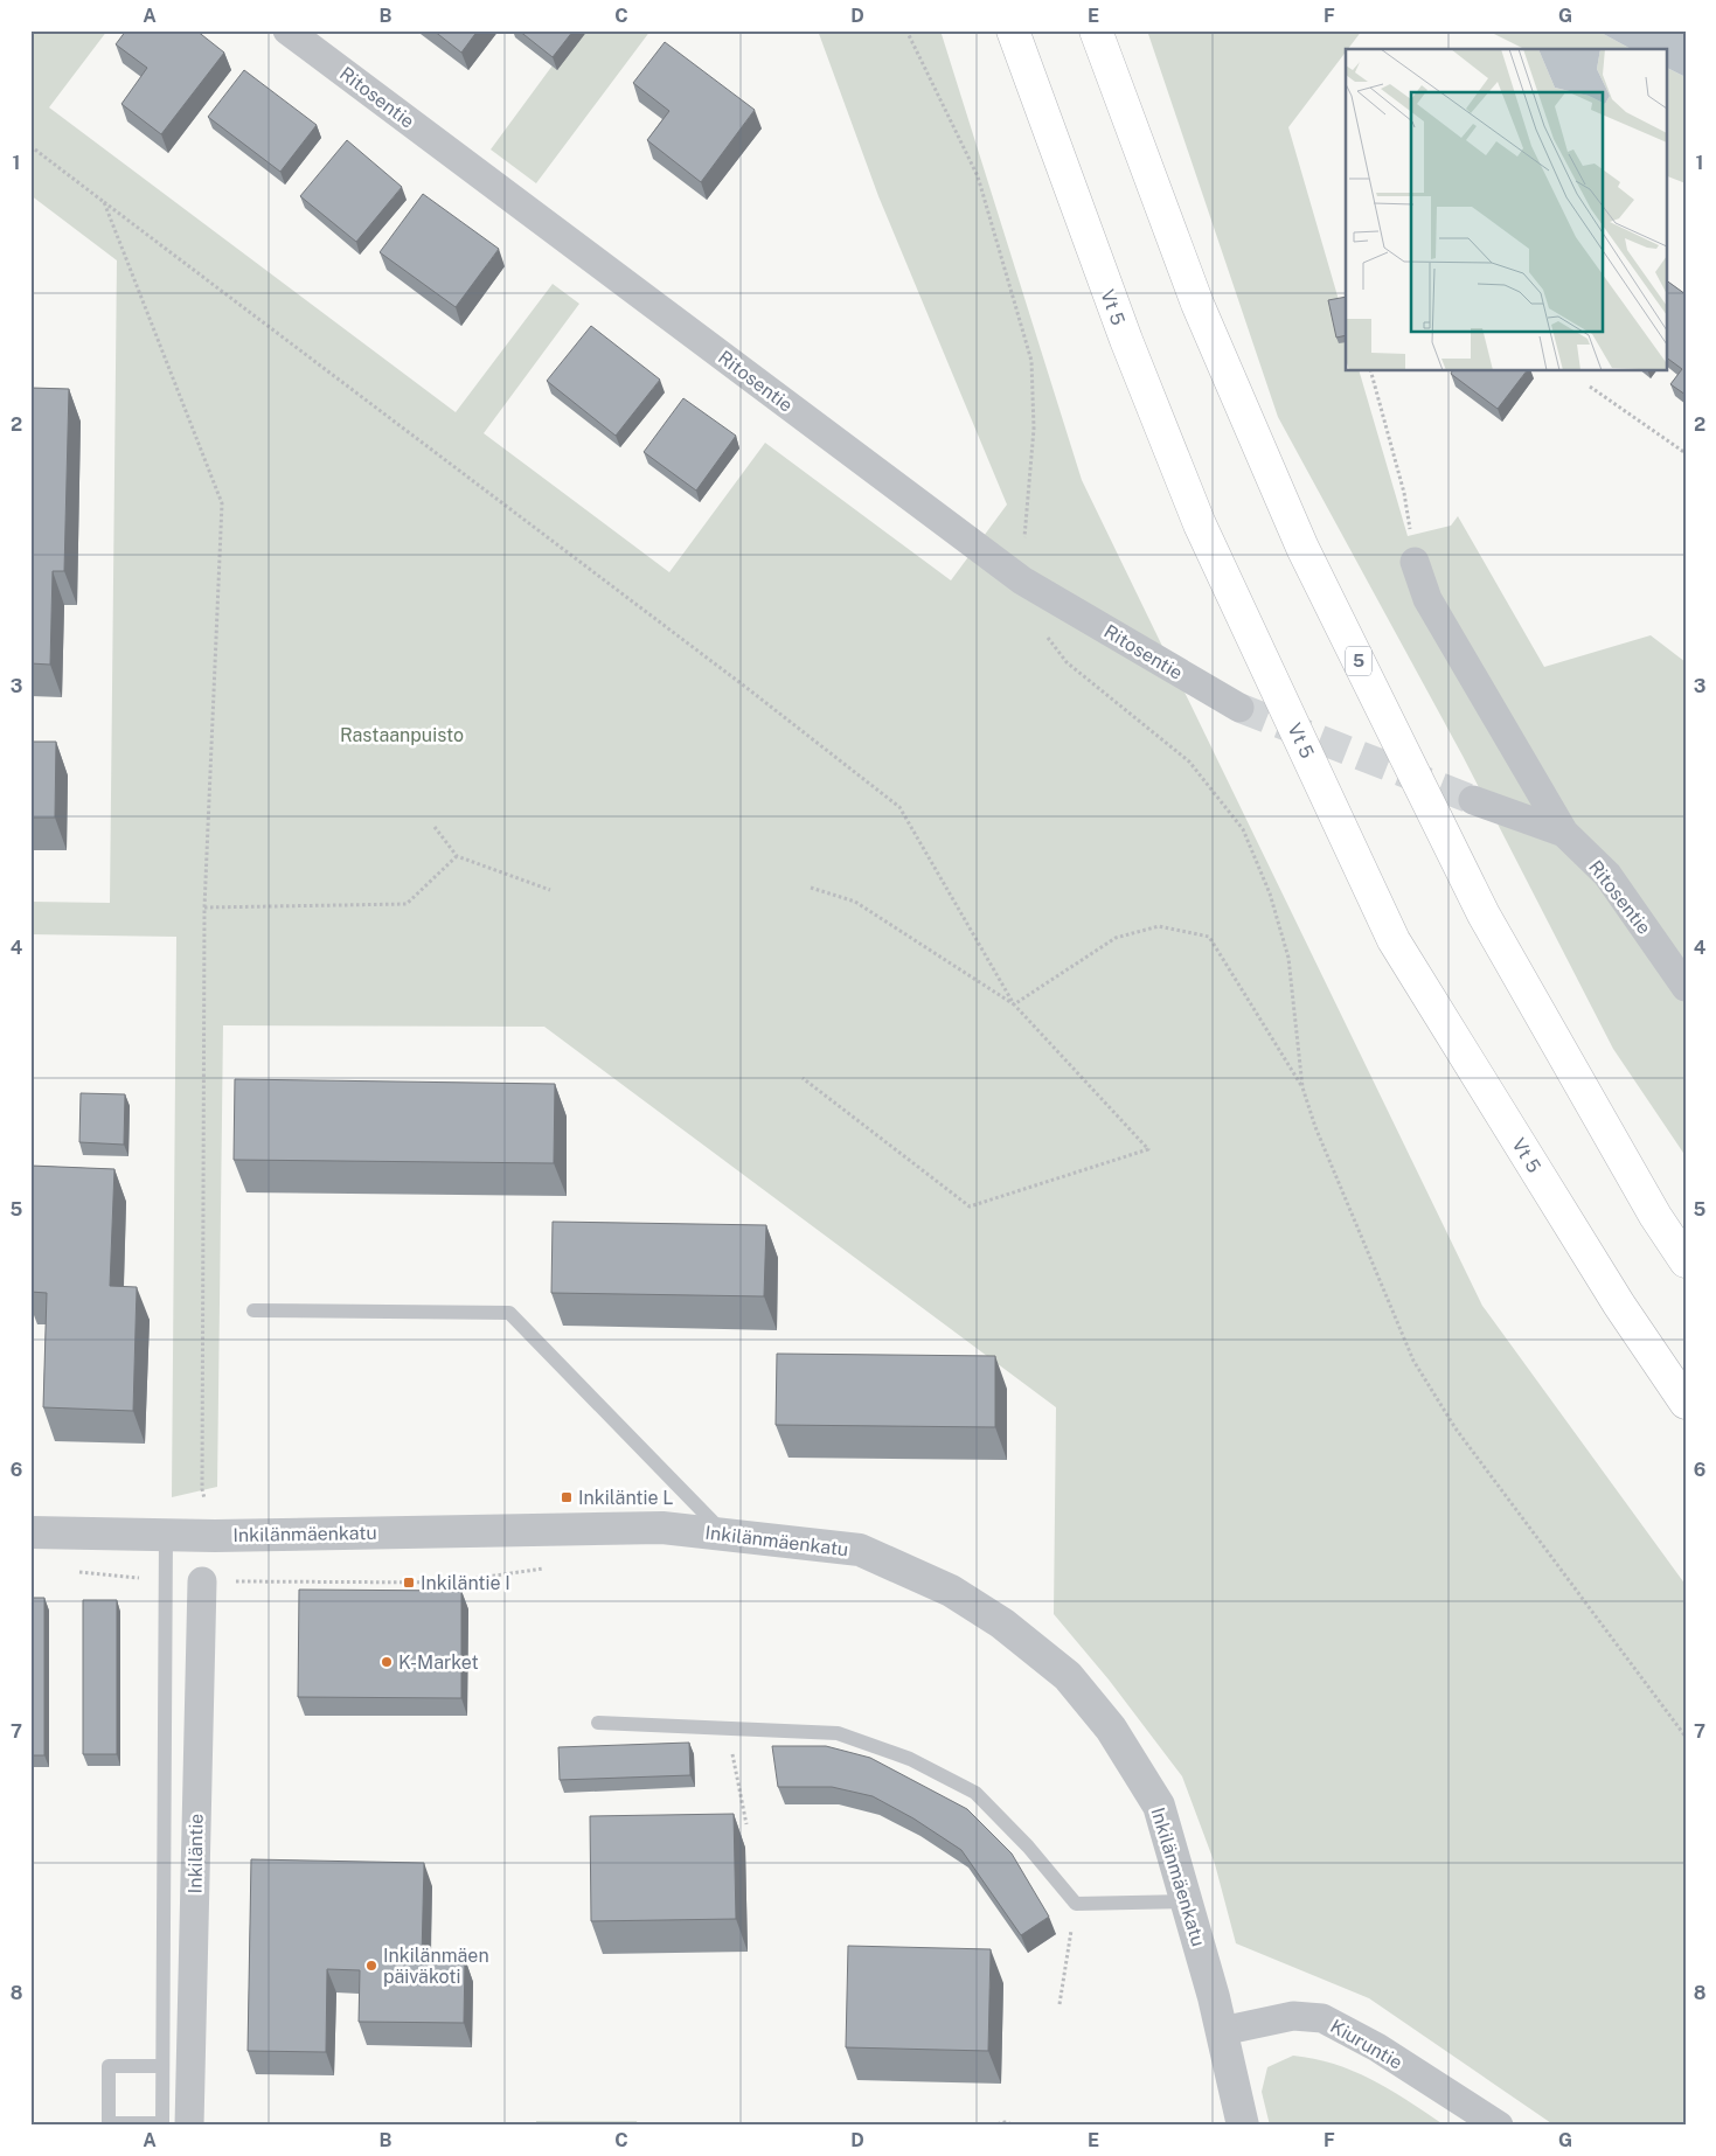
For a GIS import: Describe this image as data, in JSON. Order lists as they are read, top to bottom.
{
  "streets": {
    "highway": ["Vt 5", "5"],
    "street": [
      "Ritosentie",
      "Inkilänmäenkatu",
      "Inkiläntie",
      "Kiuruntie"
    ]
  },
  "crossings": [
    ["Inkilänmäenkatu", "Kiuruntie"]
  ],
  "parks": ["Rastaanpuisto"],
  "places": {
    "transit": ["Inkiläntie L", "Inkiläntie I"],
    "other": ["K-Market", "Inkilänmäen päiväkoti"]
  },
  "grid": {
    "columns": [
      "A",
      "B",
      "C",
      "D",
      "E",
      "F",
      "G"
    ],
    "rows": [
      "1",
      "2",
      "3",
      "4",
      "5",
      "6",
      "7",
      "8"
    ]
  }
}
